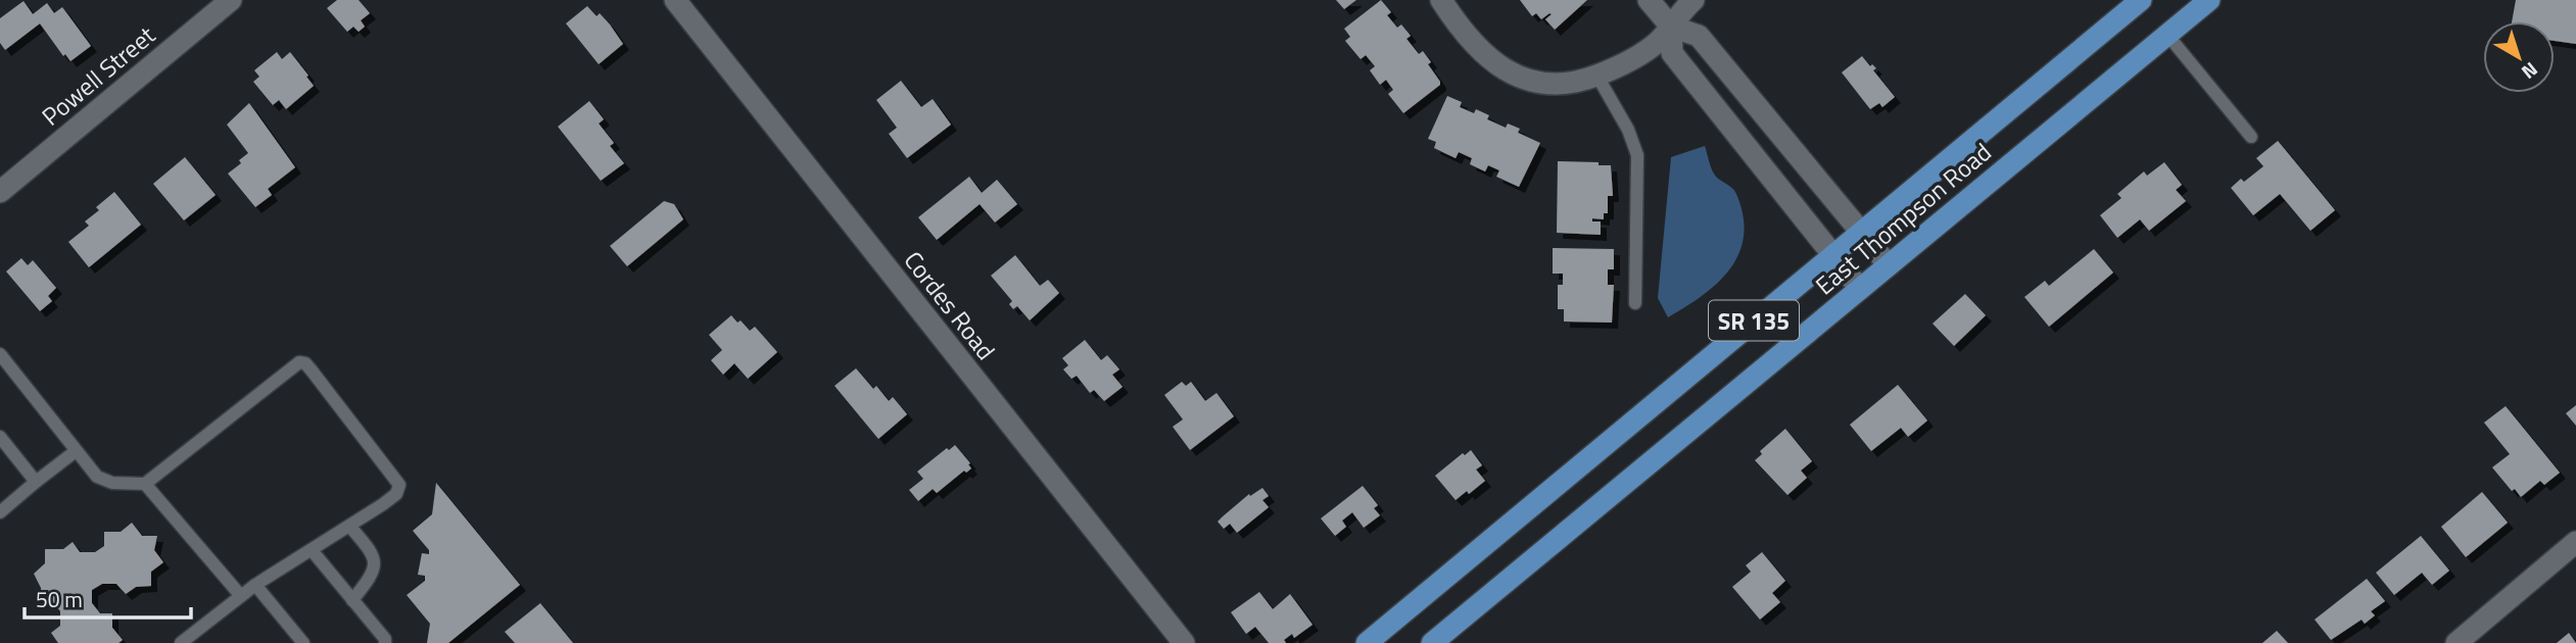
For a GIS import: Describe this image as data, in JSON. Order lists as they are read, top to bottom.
{
  "streets": {
    "main road": ["East Thompson Road", "SR 135"],
    "street": ["Powell Street", "Cordes Road"]
  },
  "scale_bar": "50 m",
  "north": "bottom right"
}
